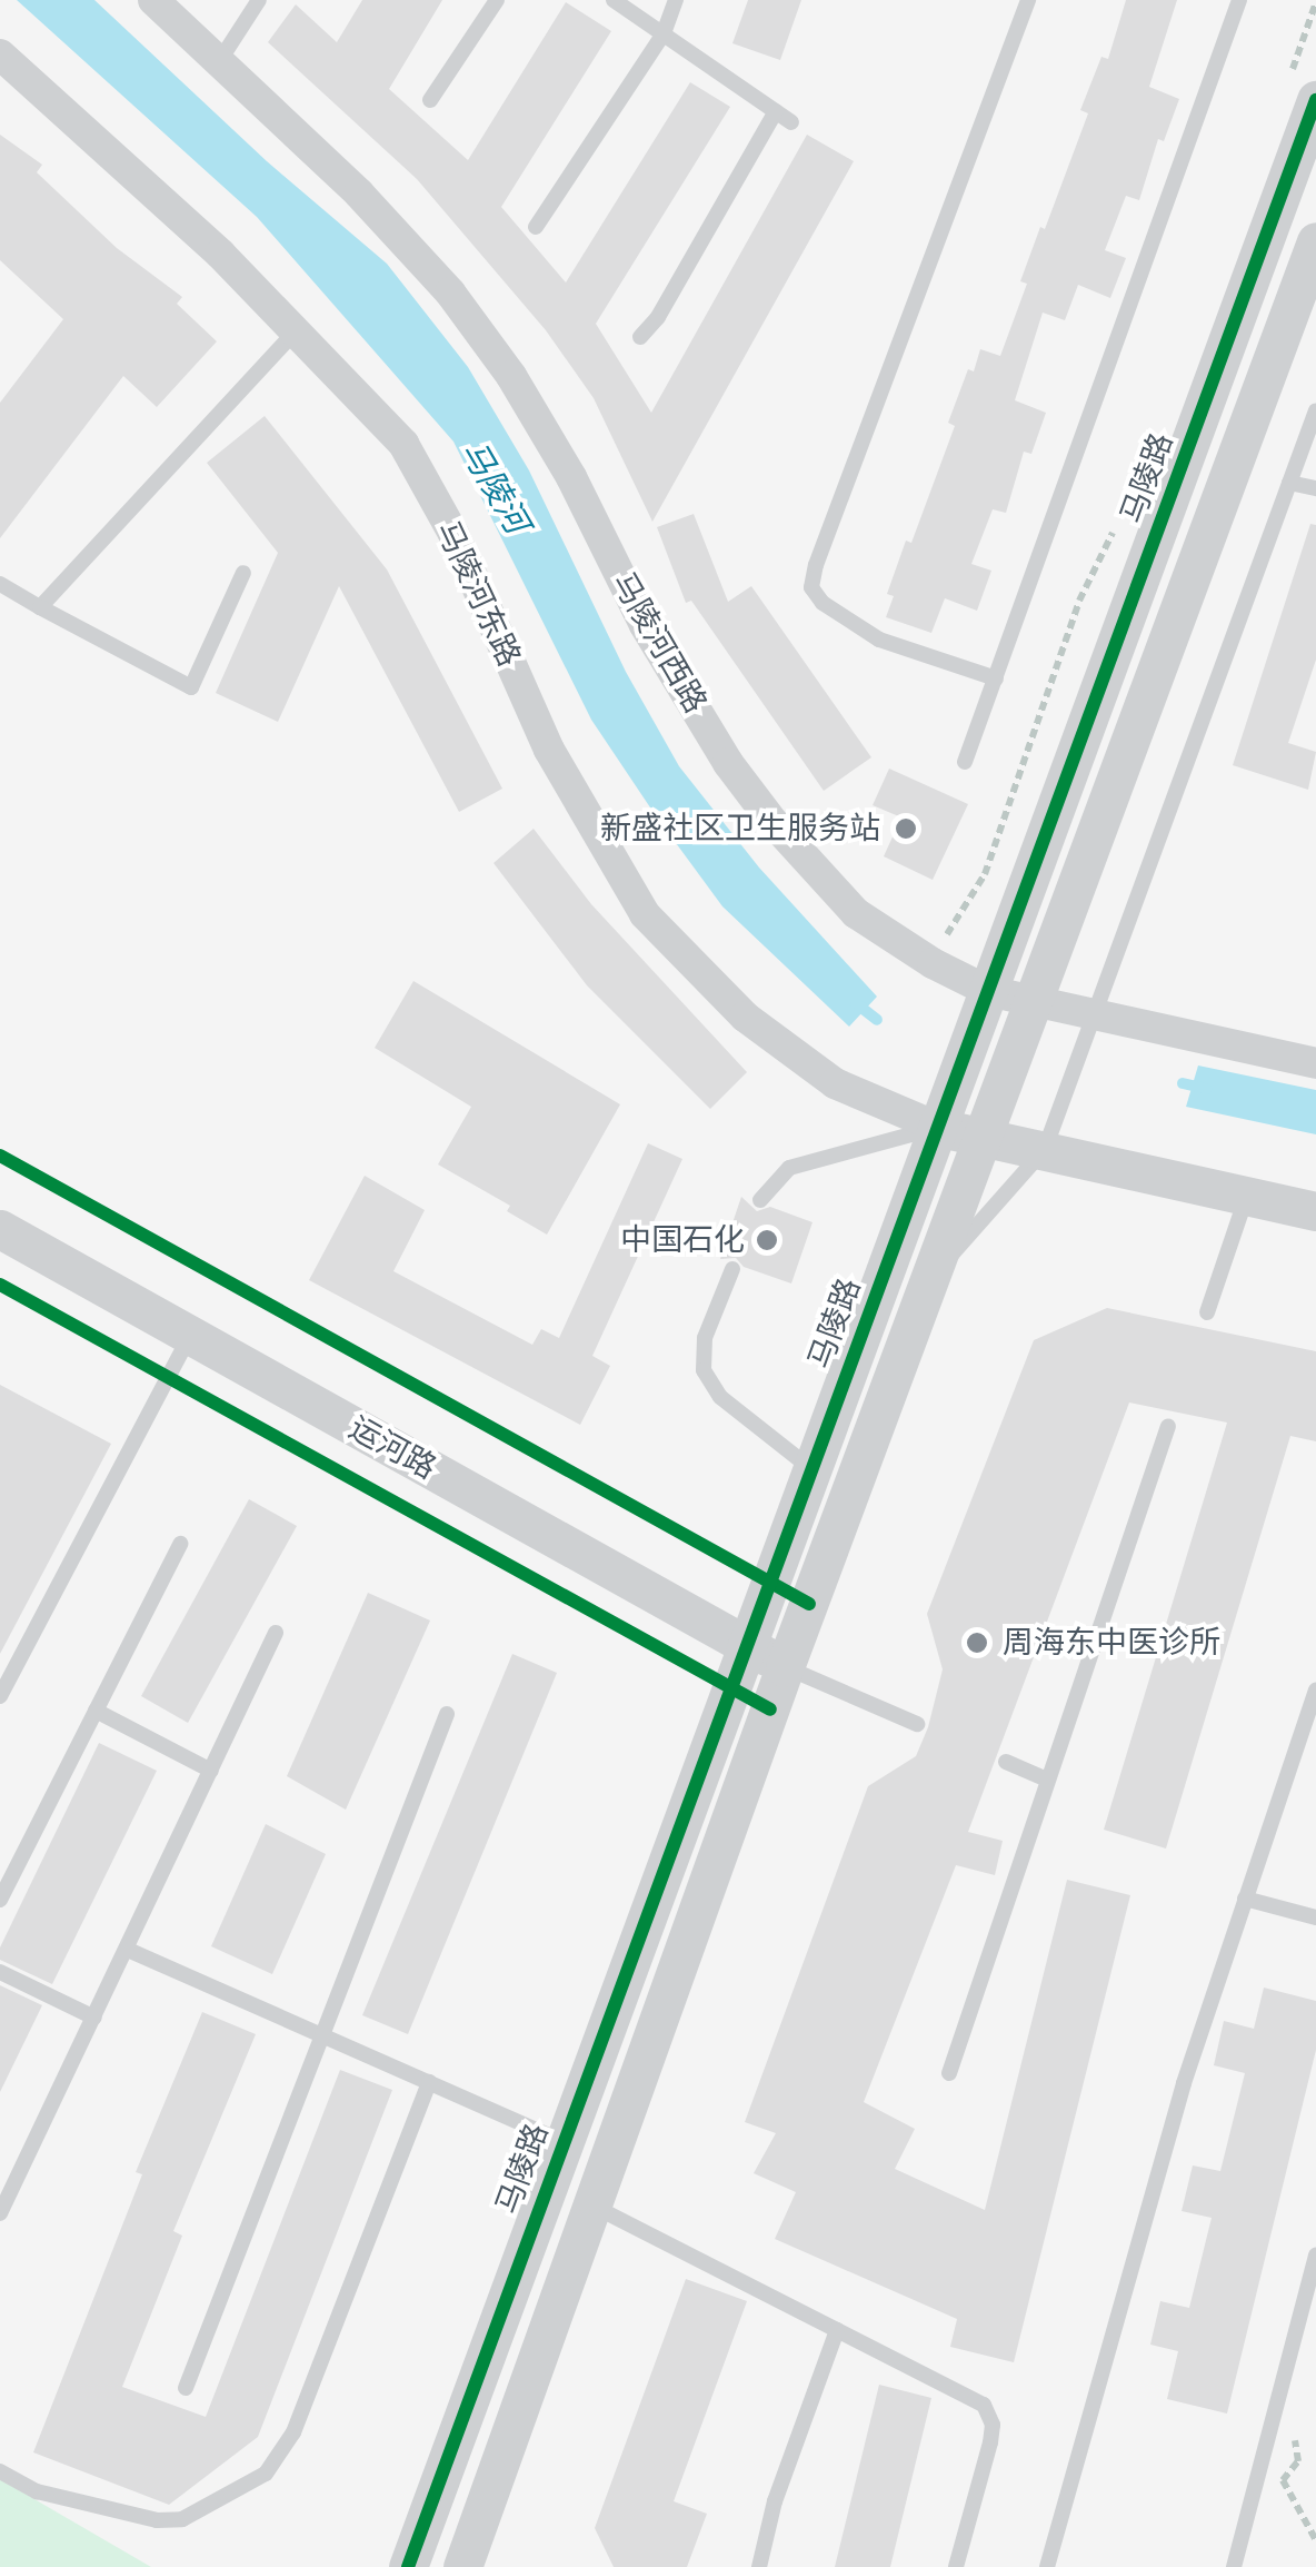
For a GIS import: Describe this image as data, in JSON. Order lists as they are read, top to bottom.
{
  "streets": {
    "street": [
      "马陵路",
      "马陵河东路",
      "马陵河西路",
      "运河路"
    ]
  },
  "crossings": [
    ["马陵路", "马陵河东路"],
    ["马陵路", "马陵河西路"],
    ["马陵路", "运河路"]
  ],
  "water": ["马陵河"],
  "places": ["新盛社区卫生服务站", "中国石化", "周海东中医诊所"]
}
